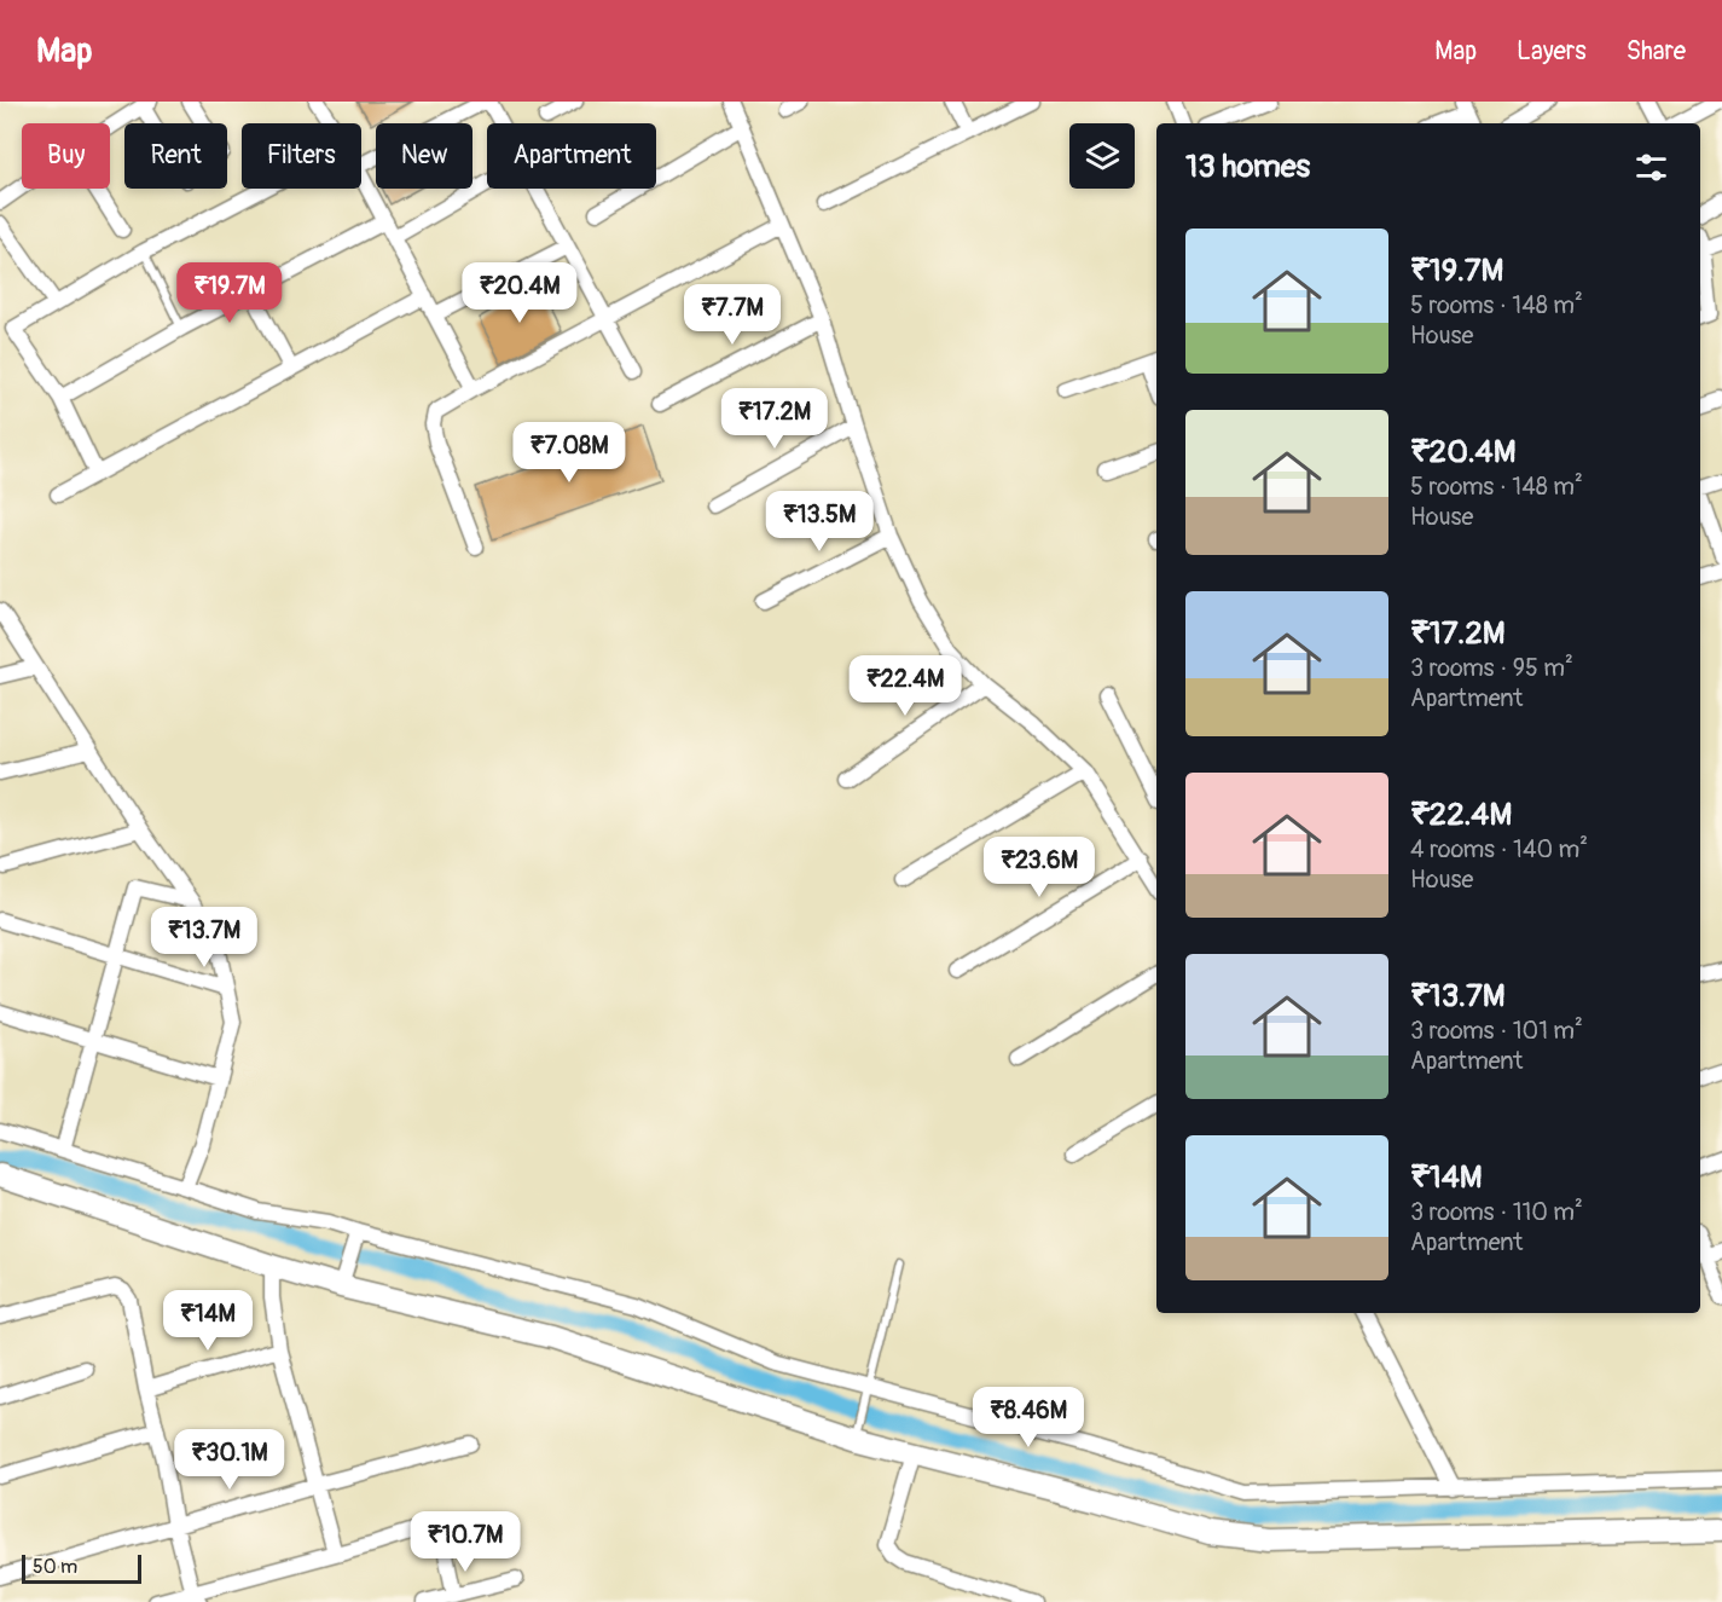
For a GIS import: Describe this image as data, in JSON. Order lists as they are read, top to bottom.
{
  "scale_bar": "50 m",
  "page": {
    "header": "Map",
    "nav": ["Map", "Layers", "Share"],
    "chip": [
      "Buy",
      "Rent",
      "Filters",
      "New",
      "Apartment"
    ],
    "heading": "13 homes",
    "list": [
      {
        "name": "₹19.7M",
        "note": "5 rooms · 148 m² · House"
      },
      {
        "name": "₹20.4M",
        "note": "5 rooms · 148 m² · House"
      },
      {
        "name": "₹17.2M",
        "note": "3 rooms · 95 m² · Apartment"
      },
      {
        "name": "₹22.4M",
        "note": "4 rooms · 140 m² · House"
      },
      {
        "name": "₹13.7M",
        "note": "3 rooms · 101 m² · Apartment"
      },
      {
        "name": "₹14M",
        "note": "3 rooms · 110 m² · Apartment"
      }
    ],
    "price": [
      "₹19.7M",
      "₹20.4M",
      "₹7.7M",
      "₹17.2M",
      "₹7.08M",
      "₹13.5M",
      "₹22.4M",
      "₹23.6M",
      "₹13.7M",
      "₹14M",
      "₹8.46M",
      "₹30.1M",
      "₹10.7M"
    ],
    "scale": "50 m"
  }
}
